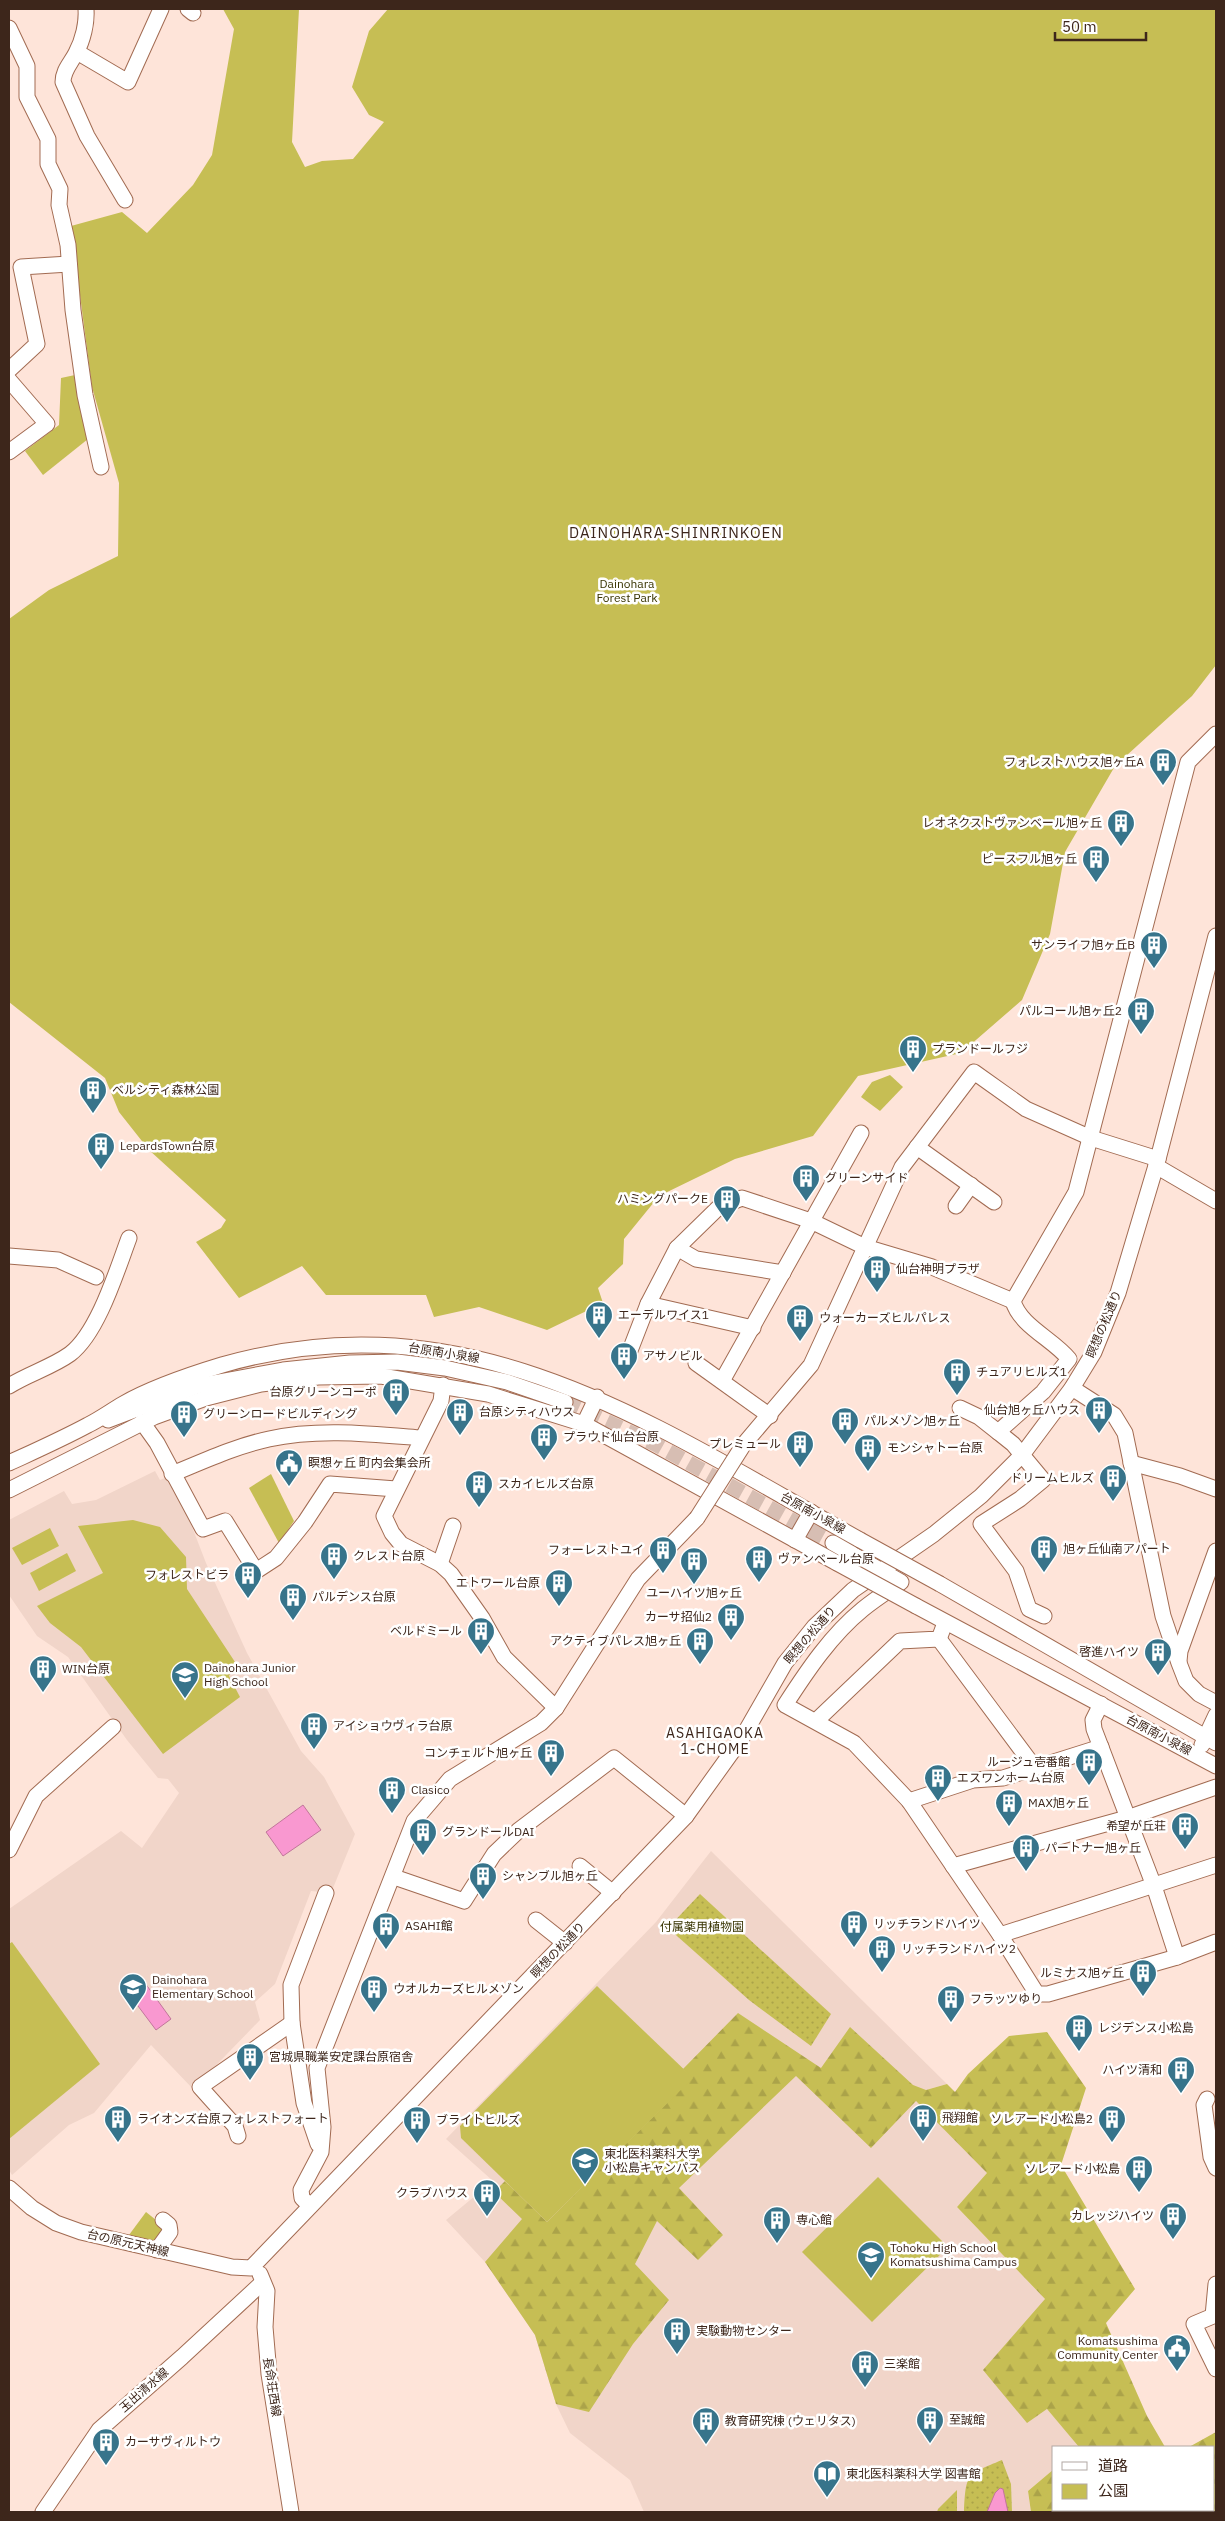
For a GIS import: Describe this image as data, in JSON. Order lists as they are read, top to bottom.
{
  "streets": {
    "street": [
      "瞑想の松通り",
      "台原南小泉線",
      "台の原元天神線",
      "長命荘西線",
      "玉出清水線"
    ]
  },
  "crossings": [
    ["瞑想の松通り", "台の原元天神線"],
    ["瞑想の松通り", "長命荘西線"],
    ["台の原元天神線", "長命荘西線"],
    ["長命荘西線", "玉出清水線"]
  ],
  "districts": ["DAINOHARA-SHINRINKOEN", "ASAHIGAOKA 1-CHOME"],
  "parks": ["Dainohara Forest Park", "付属薬用植物園"],
  "places": {
    "building": [
      "フォレストハウス旭ヶ丘A",
      "レオネクストヴァンベール旭ヶ丘",
      "ピースフル旭ヶ丘",
      "サンライフ旭ヶ丘B",
      "パルコール旭ヶ丘2",
      "プランドールフジ",
      "ベルシティ森林公園",
      "LepardsTown台原",
      "グリーンサイド",
      "ハミングパークE",
      "仙台神明プラザ",
      "エーデルワイス1",
      "ウォーカーズヒルパレス",
      "アサノビル",
      "チュアリヒルズ1",
      "台原グリーンコーポ",
      "仙台旭ヶ丘ハウス",
      "台原シティハウス",
      "グリーンロードビルディング",
      "パルメゾン旭ヶ丘",
      "プラウド仙台台原",
      "プレミュール",
      "モンシャトー台原",
      "ドリームヒルズ",
      "スカイヒルズ台原",
      "旭ヶ丘仙南アパート",
      "フォーレストユイ",
      "クレスト台原",
      "ヴァンベール台原",
      "ユーハイツ旭ヶ丘",
      "フォレストビラ",
      "エトワール台原",
      "パルデンス台原",
      "カーサ招仙2",
      "ベルドミール",
      "アクティブパレス旭ヶ丘",
      "啓進ハイツ",
      "WIN台原",
      "アイショウヴィラ台原",
      "コンチェルト旭ヶ丘",
      "ルージュ壱番館",
      "エスワンホーム台原",
      "Clasico",
      "MAX旭ヶ丘",
      "希望が丘荘",
      "グランドールDAI",
      "パートナー旭ヶ丘",
      "シャンブル旭ヶ丘",
      "リッチランドハイツ",
      "ASAHI館",
      "リッチランドハイツ2",
      "ルミナス旭ヶ丘",
      "ウオルカーズヒルメゾン",
      "フラッツゆり",
      "レジデンス小松島",
      "宮城県職業安定課台原宿舎",
      "ハイツ清和",
      "飛翔館",
      "ライオンズ台原フォレストフォート",
      "ソレアード小松島2",
      "ブライトヒルズ",
      "ソレアード小松島",
      "クラブハウス",
      "カレッジハイツ",
      "専心館",
      "実験動物センター",
      "三楽館",
      "至誠館",
      "教育研究棟 (ウェリタス)",
      "カーサヴィルトウ"
    ],
    "public building": ["瞑想ヶ丘 町内会集会所", "Komatsushima Community Center"],
    "school or university": [
      "Dainohara Junior High School",
      "Dainohara Elementary School",
      "東北医科薬科大学 小松島キャンパス",
      "Tohoku High School Komatsushima Campus"
    ],
    "library": ["東北医科薬科大学 図書館"]
  },
  "legend": ["道路", "公園"],
  "scale_bar": "50 m"
}
